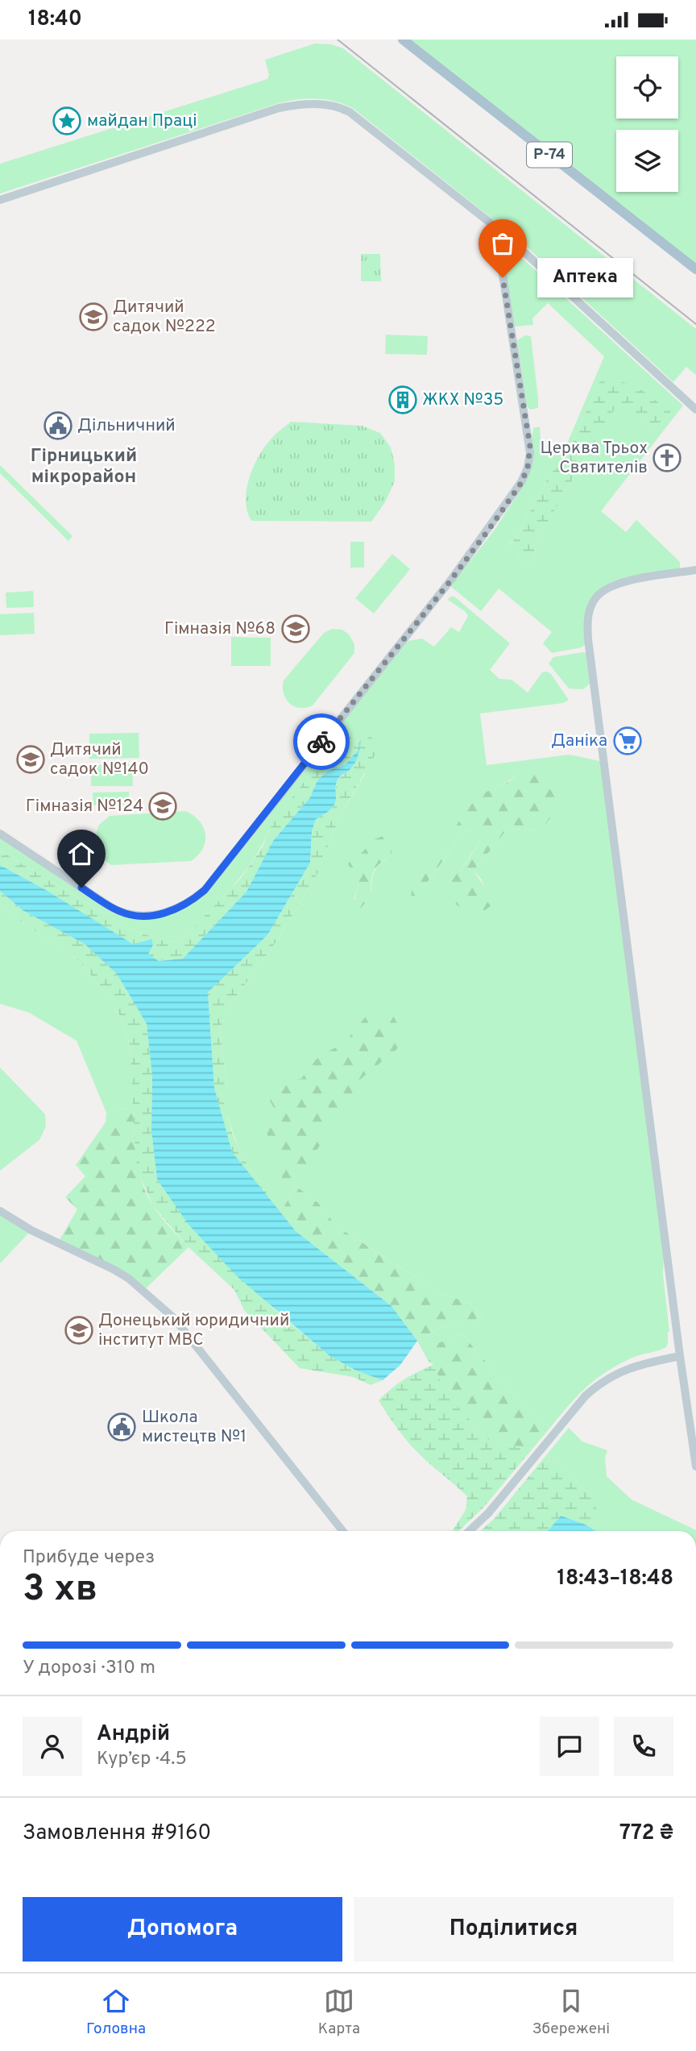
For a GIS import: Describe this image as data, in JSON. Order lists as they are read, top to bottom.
{
  "streets": {
    "main road": ["Р-74"]
  },
  "districts": ["Гірницький мікрорайон"],
  "places": {
    "place": ["майдан Праці"],
    "other": ["Аптека"],
    "school or university": [
      "Дитячий садок №222",
      "Гімназія №68",
      "Дитячий садок №140",
      "Гімназія №124",
      "Донецький юридичний інститут МВС"
    ],
    "building": ["ЖКХ №35"],
    "public building": ["Дільничний", "Школа мистецтв №1"],
    "church": ["Церква Трьох Святителів"],
    "supermarket": ["Даніка"]
  },
  "page": {
    "status": "18:40",
    "bubble": "Аптека",
    "heading": ["3 хв", "Прибуде через", "18:43–18:48"],
    "panel": [
      "Андрій",
      "Кур’єр · 4.5",
      "Замовлення #9160",
      "772 ₴"
    ],
    "bar": "У дорозі · 310 m",
    "buttons": ["Допомога", "Поділитися"],
    "tabs": ["Головна", "Карта", "Збережені"]
  }
}
